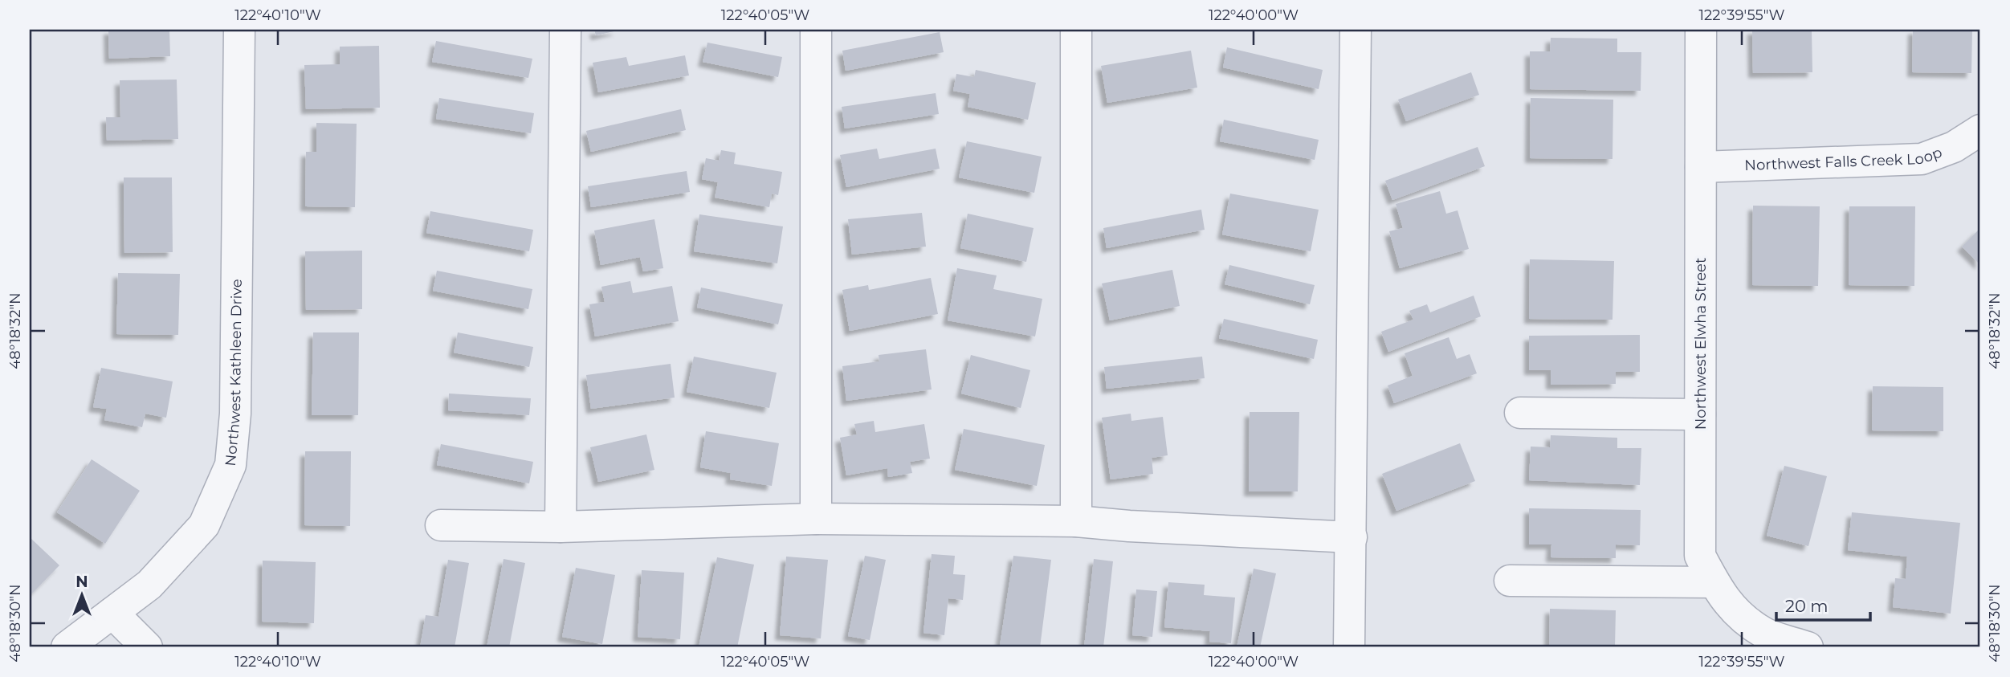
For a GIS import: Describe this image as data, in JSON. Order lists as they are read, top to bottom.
{
  "streets": {
    "street": ["Northwest Falls Creek Loop", "Northwest Elwha Street", "Northwest Kathleen Drive"]
  },
  "crossings": [
    ["Northwest Falls Creek Loop", "Northwest Elwha Street"]
  ],
  "scale_bar": "20 m",
  "north": "top",
  "coordinates": [
    "122°40'10\"W",
    "122°40'05\"W",
    "122°40'00\"W",
    "122°39'55\"W",
    "48°18'32\"N",
    "48°18'30\"N"
  ]
}
